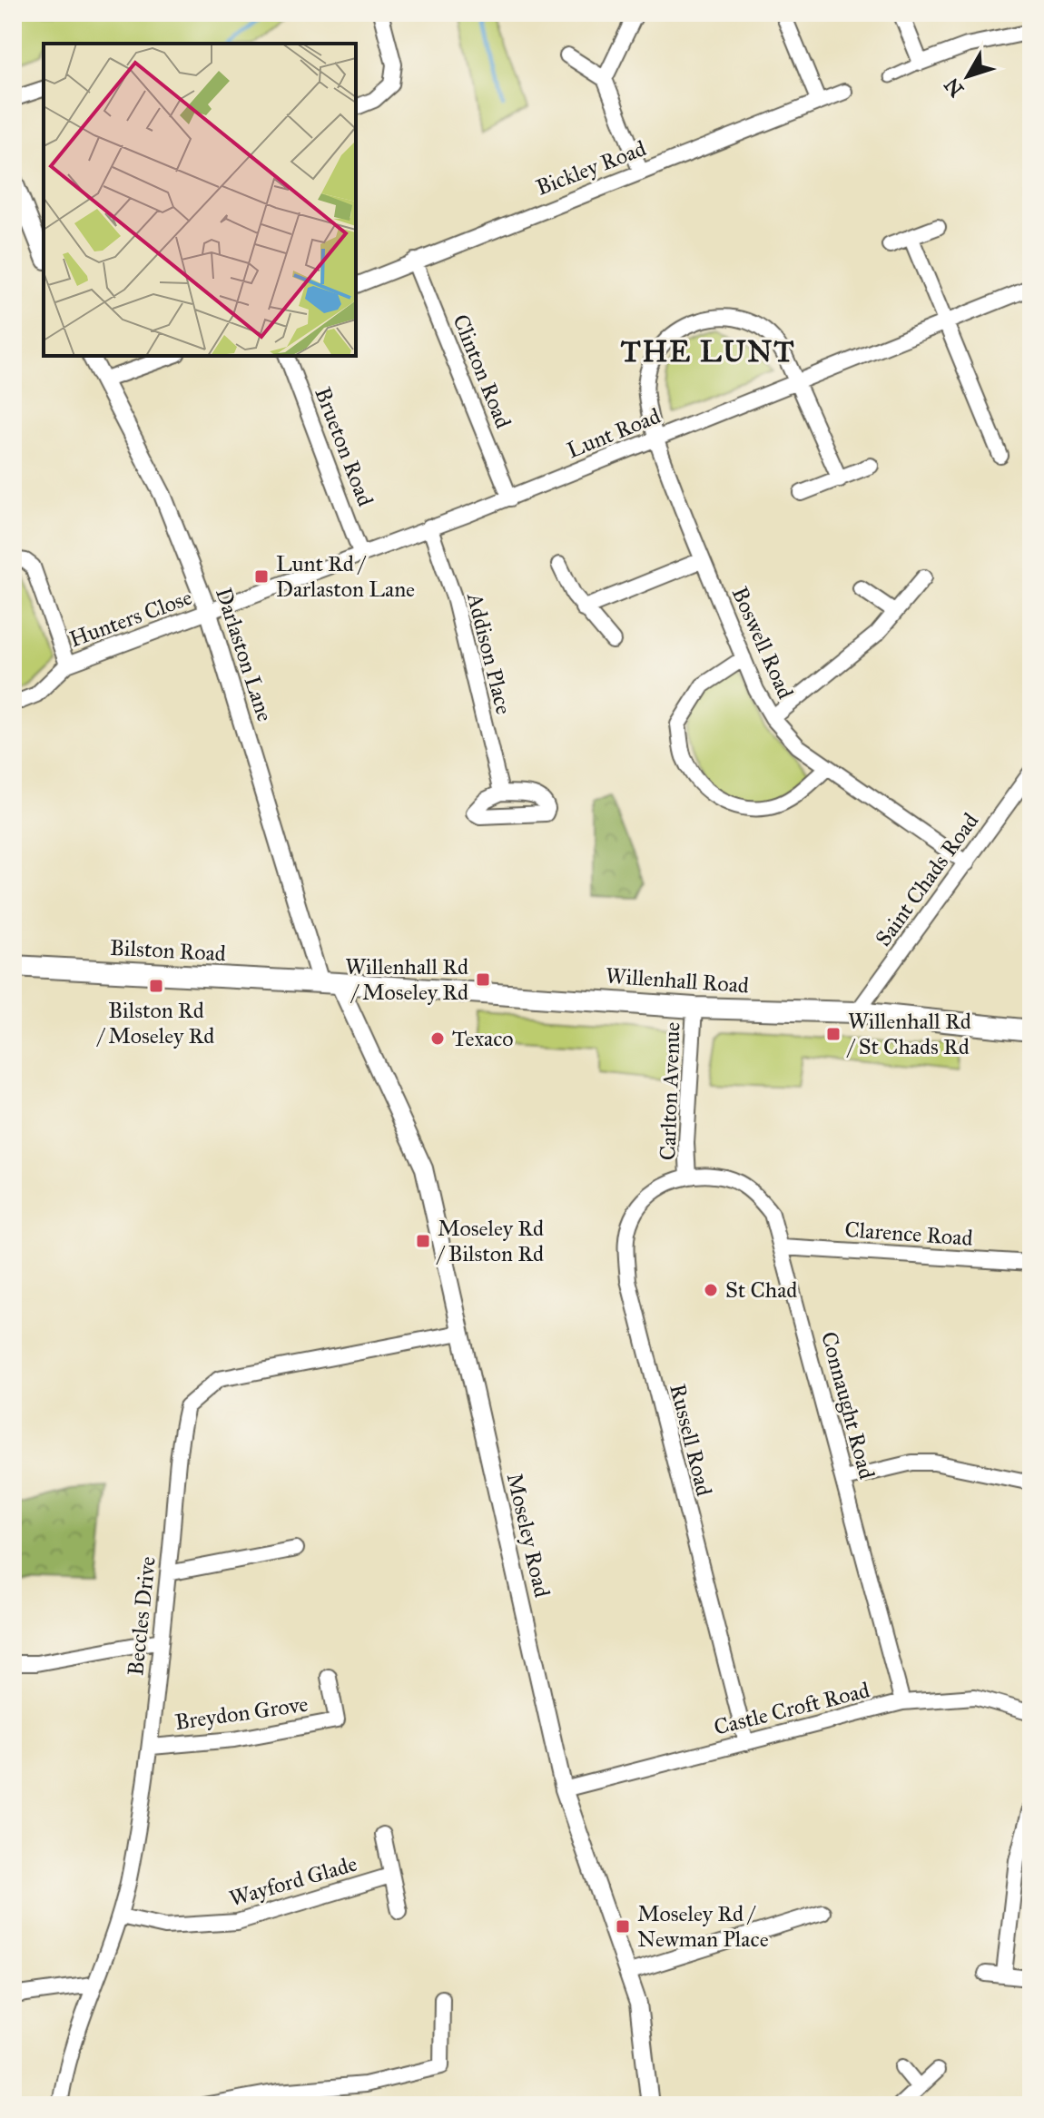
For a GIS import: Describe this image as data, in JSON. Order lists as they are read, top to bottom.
{
  "streets": {
    "main road": ["Bilston Road", "Willenhall Road"],
    "street": [
      "Bickley Road",
      "Clinton Road",
      "Lunt Road",
      "Brueton Road",
      "Hunters Close",
      "Boswell Road",
      "Addison Place",
      "Darlaston Lane",
      "Saint Chads Road",
      "Carlton Avenue",
      "Clarence Road",
      "Connaught Road",
      "Russell Road",
      "Moseley Road",
      "Beccles Drive",
      "Castle Croft Road",
      "Breydon Grove",
      "Wayford Glade"
    ]
  },
  "crossings": [
    ["Bickley Road", "Clinton Road"],
    ["Clinton Road", "Lunt Road"],
    ["Lunt Road", "Brueton Road"],
    ["Lunt Road", "Hunters Close"],
    ["Lunt Road", "Boswell Road"],
    ["Lunt Road", "Addison Place"],
    ["Lunt Road", "Darlaston Lane"],
    ["Hunters Close", "Darlaston Lane"],
    ["Boswell Road", "Saint Chads Road"],
    ["Darlaston Lane", "Bilston Road"],
    ["Darlaston Lane", "Willenhall Road"],
    ["Darlaston Lane", "Moseley Road"],
    ["Saint Chads Road", "Willenhall Road"],
    ["Bilston Road", "Willenhall Road"],
    ["Bilston Road", "Moseley Road"],
    ["Willenhall Road", "Carlton Avenue"],
    ["Willenhall Road", "Moseley Road"],
    ["Carlton Avenue", "Connaught Road"],
    ["Carlton Avenue", "Russell Road"],
    ["Clarence Road", "Connaught Road"],
    ["Connaught Road", "Russell Road"],
    ["Connaught Road", "Castle Croft Road"],
    ["Russell Road", "Castle Croft Road"],
    ["Moseley Road", "Beccles Drive"],
    ["Moseley Road", "Castle Croft Road"],
    ["Beccles Drive", "Breydon Grove"],
    ["Beccles Drive", "Wayford Glade"]
  ],
  "districts": ["THE LUNT"],
  "places": {
    "transit": [
      "Lunt Rd / Darlaston Lane",
      "Willenhall Rd / Moseley Rd",
      "Bilston Rd / Moseley Rd",
      "Willenhall Rd / St Chads Rd",
      "Moseley Rd / Bilston Rd",
      "Moseley Rd / Newman Place"
    ],
    "other": ["Texaco", "St Chad"]
  },
  "north": "bottom left"
}
